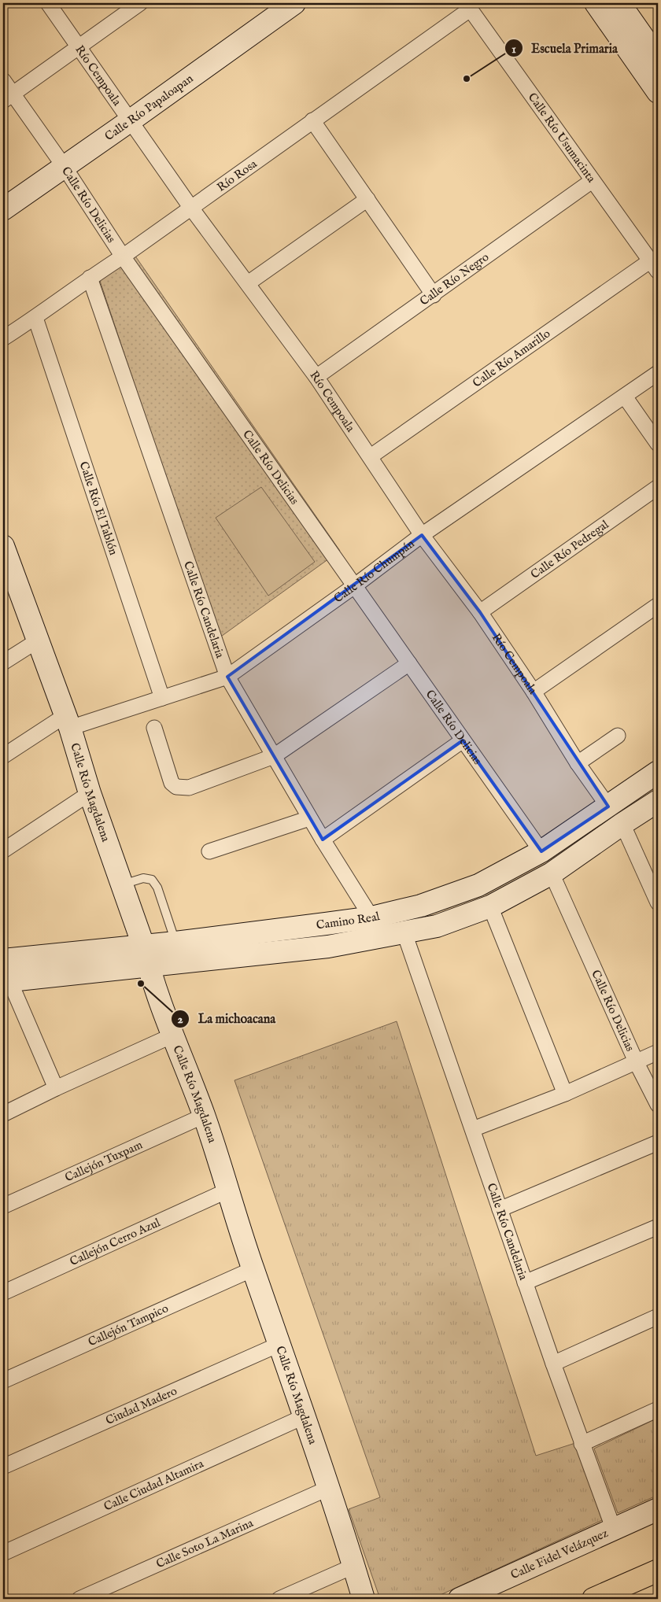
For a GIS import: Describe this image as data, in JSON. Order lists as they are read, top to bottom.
{
  "streets": {
    "street": [
      "Río Cempoala",
      "Calle Río Papaloapan",
      "Calle Río Usumacinta",
      "Río Rosa",
      "Calle Río Delicias",
      "Calle Río Negro",
      "Calle Río Amarillo",
      "Calle Río El Tablón",
      "Calle Río Pedregal",
      "Calle Río Chumpán",
      "Calle Río Candelaria",
      "Calle Río Magdalena",
      "Camino Real",
      "Callejón Tuxpam",
      "Callejón Cerro Azul",
      "Callejón Tampico",
      "Ciudad Madero",
      "Calle Ciudad Altamira",
      "Calle Soto La Marina",
      "Calle Fidel Velázquez"
    ]
  },
  "crossings": [
    ["Río Cempoala", "Calle Río Papaloapan"],
    ["Río Cempoala", "Río Rosa"],
    ["Río Cempoala", "Calle Río Negro"],
    ["Río Cempoala", "Calle Río Amarillo"],
    ["Río Cempoala", "Calle Río Pedregal"],
    ["Río Cempoala", "Calle Río Chumpán"],
    ["Río Cempoala", "Camino Real"],
    ["Calle Río Papaloapan", "Calle Río Delicias"],
    ["Calle Río Usumacinta", "Río Rosa"],
    ["Calle Río Usumacinta", "Calle Río Negro"],
    ["Calle Río Usumacinta", "Calle Río Amarillo"],
    ["Río Rosa", "Calle Río Delicias"],
    ["Río Rosa", "Calle Río El Tablón"],
    ["Río Rosa", "Calle Río Candelaria"],
    ["Calle Río Delicias", "Calle Río Chumpán"],
    ["Calle Río Delicias", "Camino Real"],
    ["Calle Río El Tablón", "Calle Río Chumpán"],
    ["Calle Río Chumpán", "Calle Río Candelaria"],
    ["Calle Río Chumpán", "Calle Río Magdalena"],
    ["Calle Río Candelaria", "Camino Real"],
    ["Calle Río Candelaria", "Calle Fidel Velázquez"],
    ["Calle Río Magdalena", "Camino Real"],
    ["Calle Río Magdalena", "Callejón Tuxpam"],
    ["Calle Río Magdalena", "Callejón Cerro Azul"],
    ["Calle Río Magdalena", "Callejón Tampico"],
    ["Calle Río Magdalena", "Ciudad Madero"],
    ["Calle Río Magdalena", "Calle Ciudad Altamira"],
    ["Calle Río Magdalena", "Calle Soto La Marina"]
  ],
  "places": ["Escuela Primaria", "La michoacana"]
}
